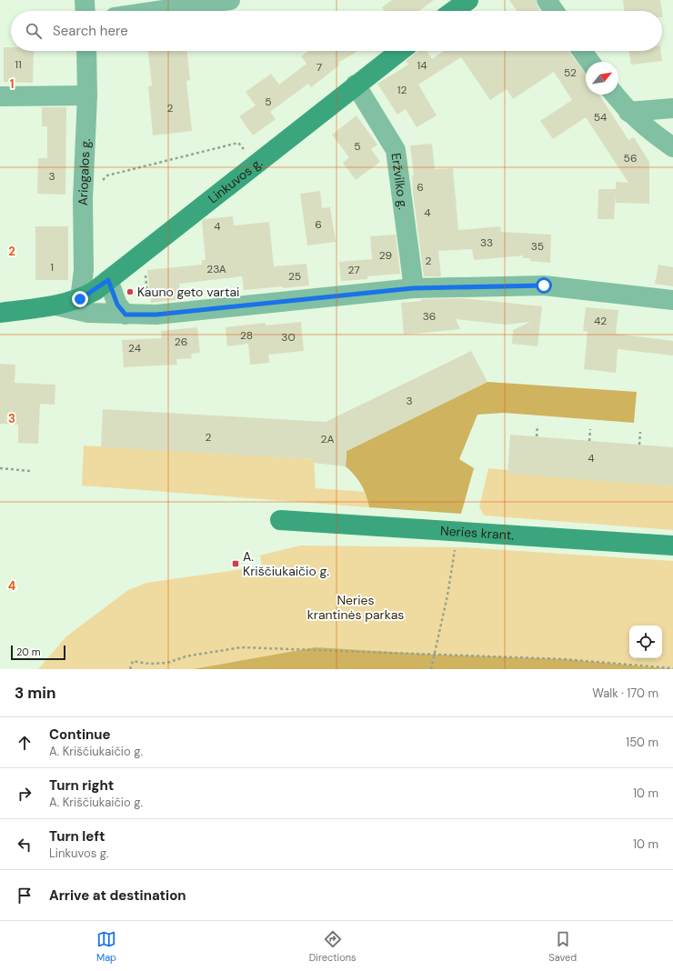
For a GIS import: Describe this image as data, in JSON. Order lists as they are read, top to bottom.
{
  "streets": {
    "street": [
      "Ariogalos g.",
      "Linkuvos g.",
      "Eržvilko g.",
      "Neries krant."
    ]
  },
  "crossings": [
    ["Ariogalos g.", "Linkuvos g."],
    ["Linkuvos g.", "Eržvilko g."]
  ],
  "parks": ["Neries krantinės parkas"],
  "places": {
    "other": ["Kauno geto vartai"],
    "transit": ["A. Kriščiukaičio g."]
  },
  "house_numbers": [
    "11",
    "14",
    "7",
    "52",
    "12",
    "5",
    "2",
    "54",
    "5",
    "56",
    "3",
    "6",
    "4",
    "6",
    "4",
    "33",
    "35",
    "29",
    "2",
    "1",
    "23A",
    "27",
    "25",
    "36",
    "42",
    "28",
    "30",
    "26",
    "24",
    "3",
    "2",
    "2A",
    "4"
  ],
  "scale_bar": "20 m",
  "north": "top right",
  "page": {
    "search": "Search here",
    "scale": "20 m",
    "heading": ["3 min", "Walk · 170 m"],
    "list": [
      ["Continue", "A. Kriščiukaičio g.", "150 m"],
      ["Turn right", "A. Kriščiukaičio g.", "10 m"],
      ["Turn left", "Linkuvos g.", "10 m"],
      "Arrive at destination"
    ],
    "nav": ["Map", "Directions", "Saved"]
  },
  "grid": {
    "rows": [
      "1",
      "2",
      "3",
      "4"
    ]
  }
}
